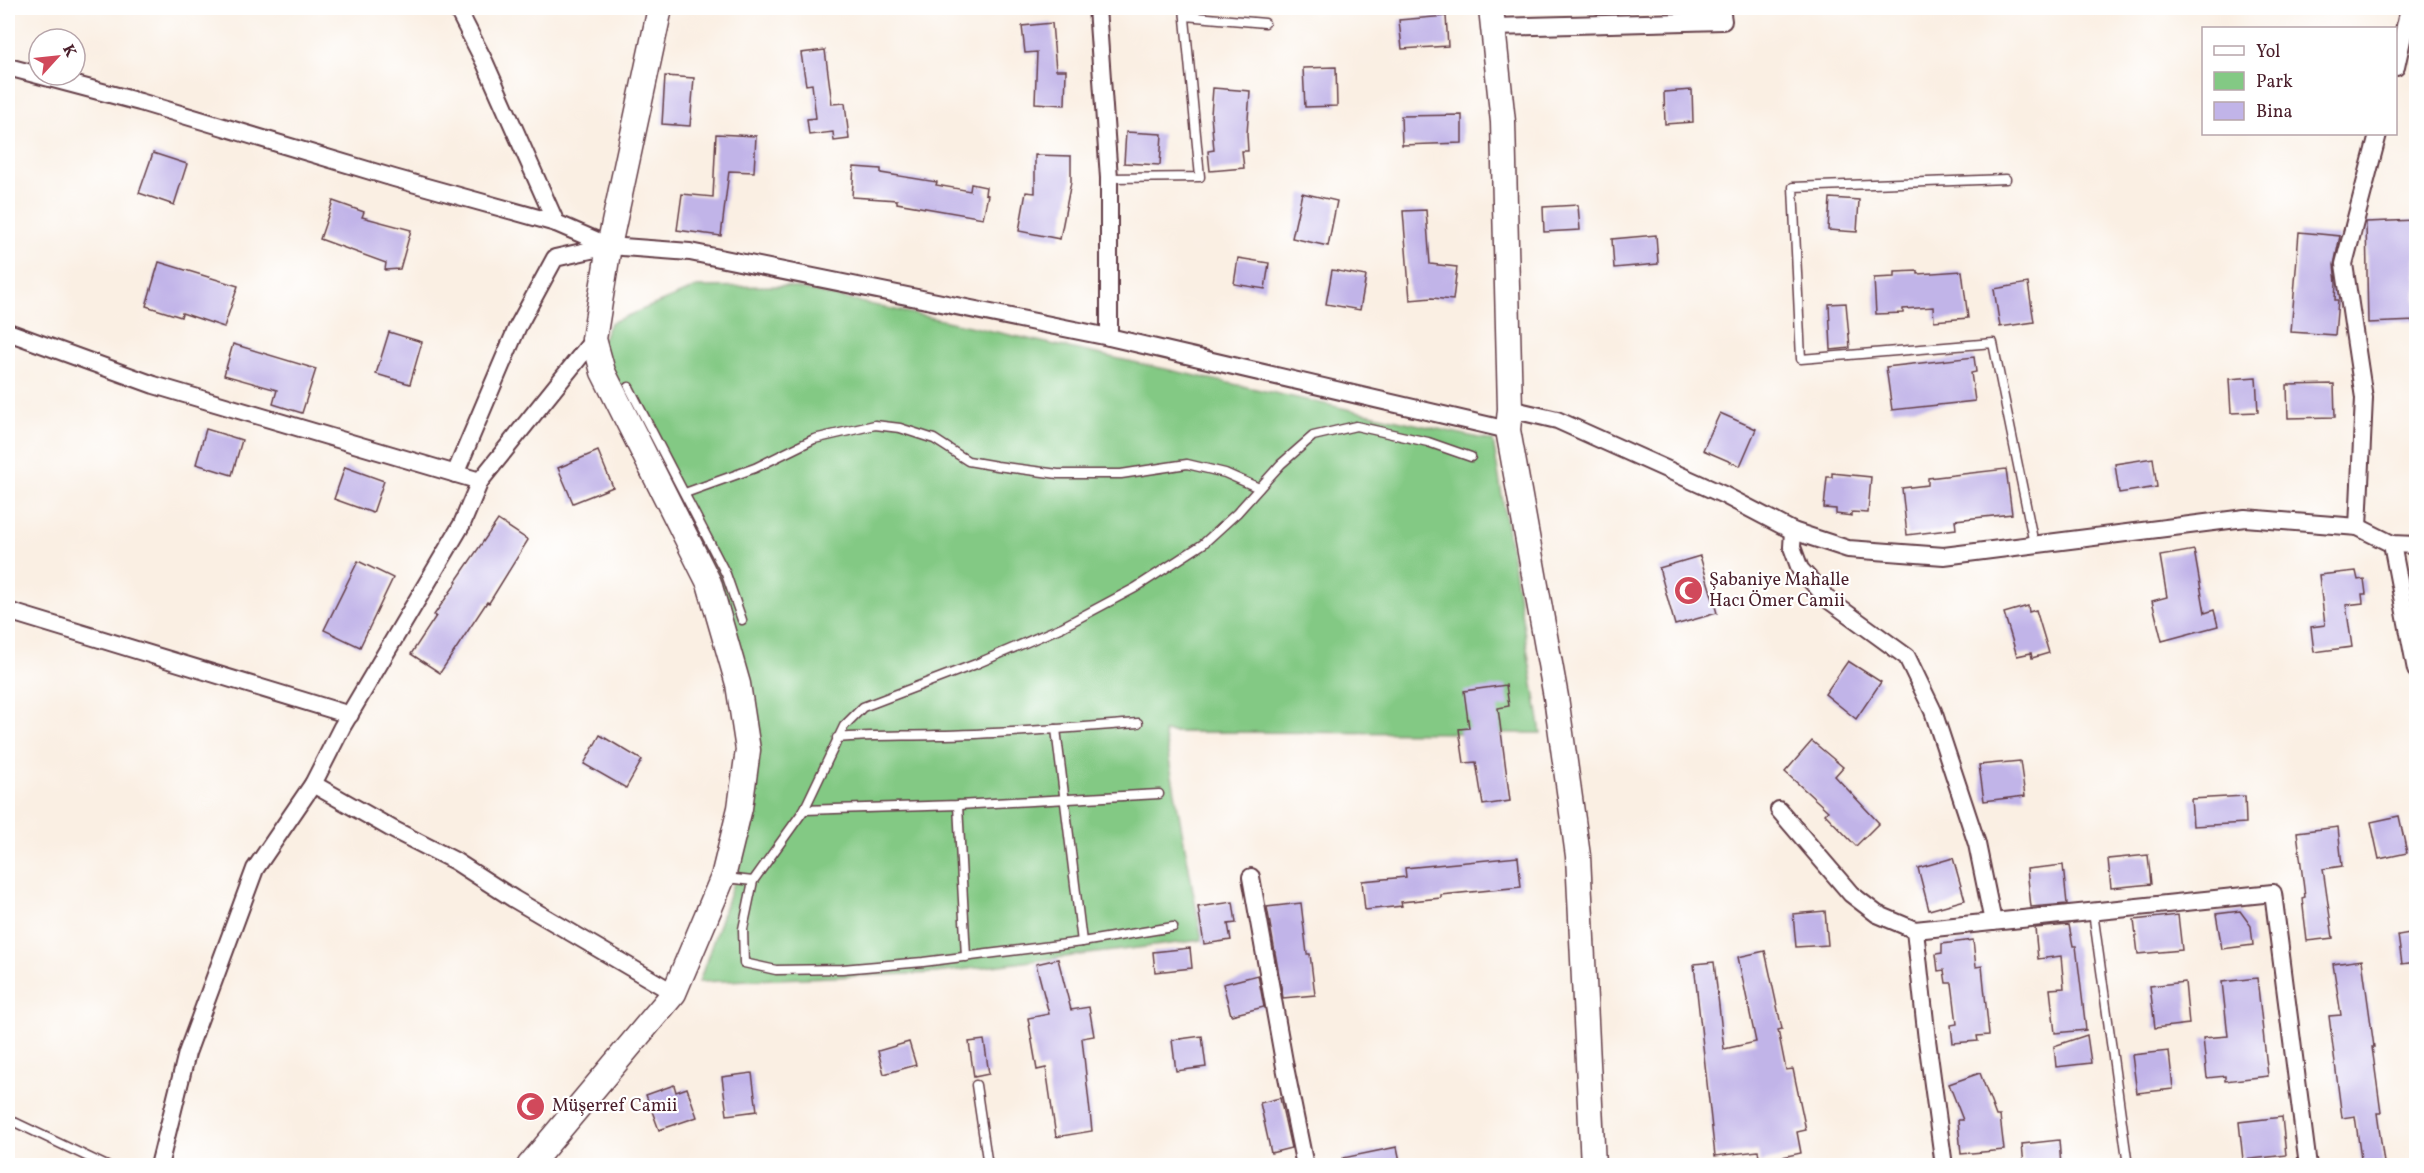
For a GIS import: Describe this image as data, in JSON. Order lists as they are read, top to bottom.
{
  "places": {
    "mosque": ["Şabaniye Mahalle Hacı Ömer Camii", "Müşerref Camii"]
  },
  "legend": ["Yol", "Park", "Bina"],
  "north": "top right"
}
